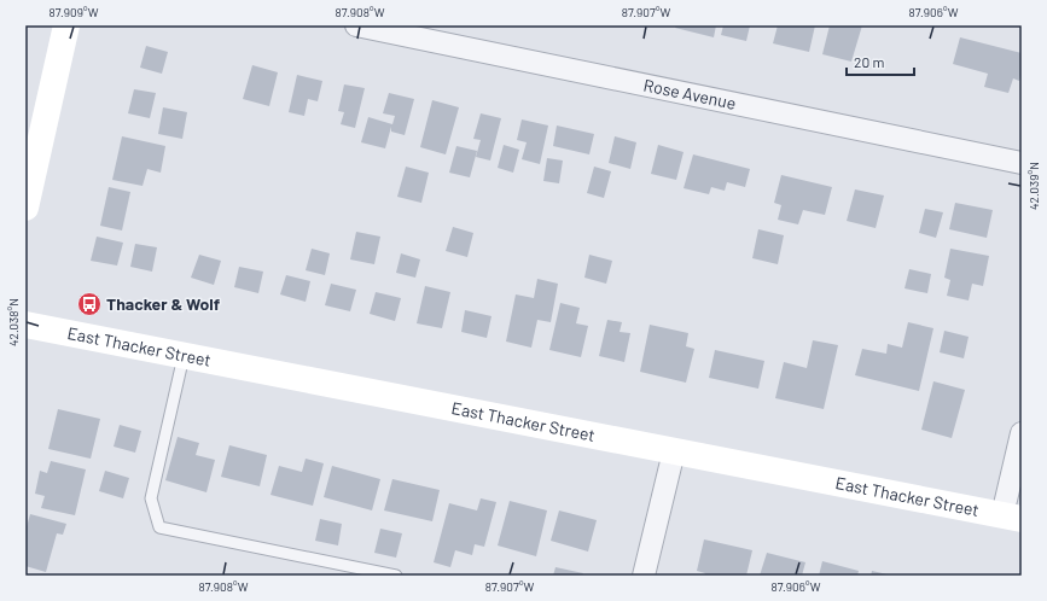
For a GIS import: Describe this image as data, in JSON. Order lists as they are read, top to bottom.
{
  "streets": {
    "street": ["Rose Avenue", "East Thacker Street"]
  },
  "places": {
    "bus stop": ["Thacker & Wolf"]
  },
  "scale_bar": "20 m",
  "coordinates": [
    "87.909°W",
    "87.908°W",
    "87.907°W",
    "87.906°W",
    "42.039°N",
    "42.038°N"
  ]
}
